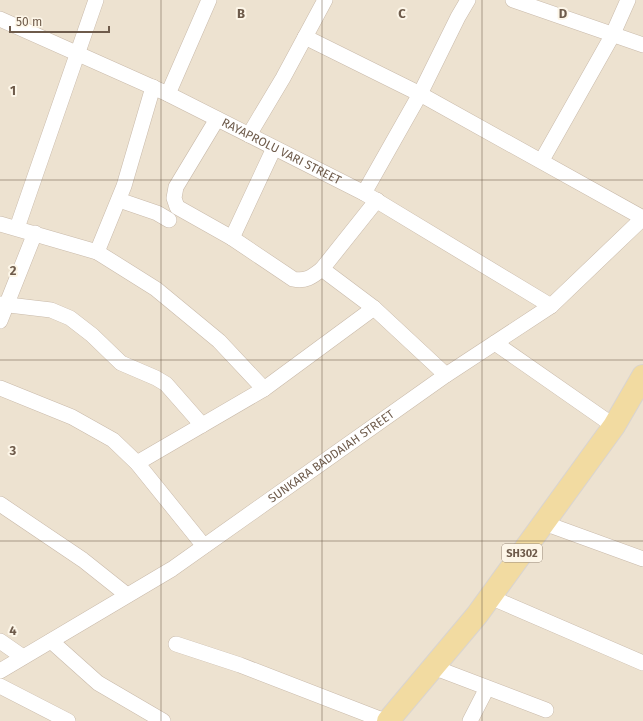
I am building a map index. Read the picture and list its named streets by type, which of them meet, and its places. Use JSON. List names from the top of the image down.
{
  "streets": {
    "main road": ["SH302"],
    "street": ["RAYAPROLU VARI STREET", "SUNKARA BADDAIAH STREET"]
  },
  "crossings": [
    ["RAYAPROLU VARI STREET", "SUNKARA BADDAIAH STREET"]
  ],
  "scale_bar": "50 m",
  "grid": {
    "columns": ["B", "C", "D"],
    "rows": [
      "1",
      "2",
      "3",
      "4"
    ]
  }
}
